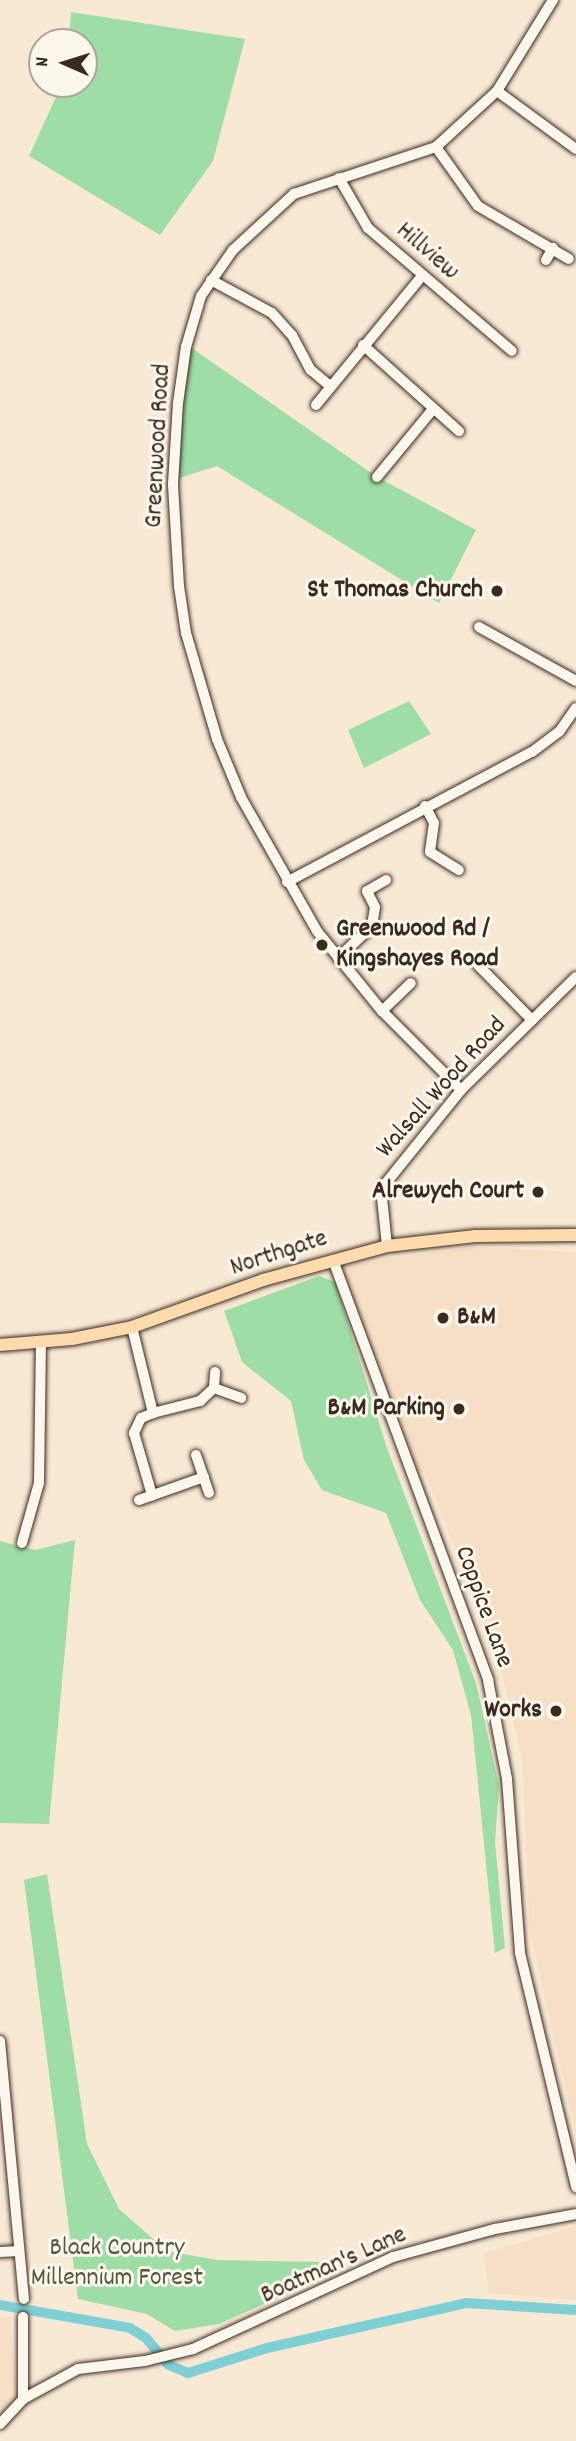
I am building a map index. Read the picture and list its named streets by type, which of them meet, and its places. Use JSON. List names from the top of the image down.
{
  "streets": {
    "main road": ["Northgate"],
    "street": [
      "Hillview",
      "Greenwood Road",
      "Walsall Wood Road",
      "Coppice Lane",
      "Boatman's Lane"
    ]
  },
  "crossings": [
    ["Hillview", "Greenwood Road"],
    ["Greenwood Road", "Walsall Wood Road"],
    ["Walsall Wood Road", "Northgate"],
    ["Northgate", "Coppice Lane"]
  ],
  "parks": ["Black Country Millennium Forest"],
  "places": [
    "St Thomas Church",
    "Greenwood Rd / Kingshayes Road",
    "Alrewych Court",
    "B&M",
    "B&M Parking",
    "Works"
  ],
  "north": "left"
}
